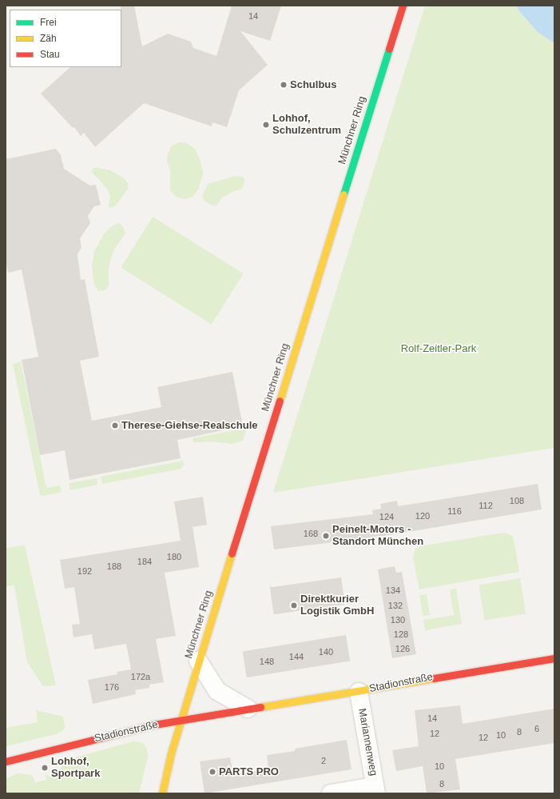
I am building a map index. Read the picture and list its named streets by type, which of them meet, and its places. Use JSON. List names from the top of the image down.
{
  "streets": {
    "main road": ["Münchner Ring", "Stadionstraße"],
    "street": ["Mariannenweg"]
  },
  "crossings": [
    ["Münchner Ring", "Stadionstraße"],
    ["Stadionstraße", "Mariannenweg"]
  ],
  "parks": ["Rolf-Zeitler-Park"],
  "places": [
    "Schulbus",
    "Lohhof, Schulzentrum",
    "Therese-Giehse-Realschule",
    "Peinelt-Motors - Standort München",
    "Direktkurier Logistik GmbH",
    "Lohhof, Sportpark",
    "PARTS PRO"
  ],
  "house_numbers": [
    "14",
    "108",
    "112",
    "116",
    "120",
    "124",
    "168",
    "180",
    "184",
    "188",
    "192",
    "134",
    "132",
    "130",
    "128",
    "126",
    "140",
    "144",
    "148",
    "172a",
    "176",
    "14",
    "6",
    "8",
    "12",
    "10",
    "12",
    "2",
    "10",
    "8"
  ],
  "legend": ["Frei", "Zäh", "Stau"]
}
